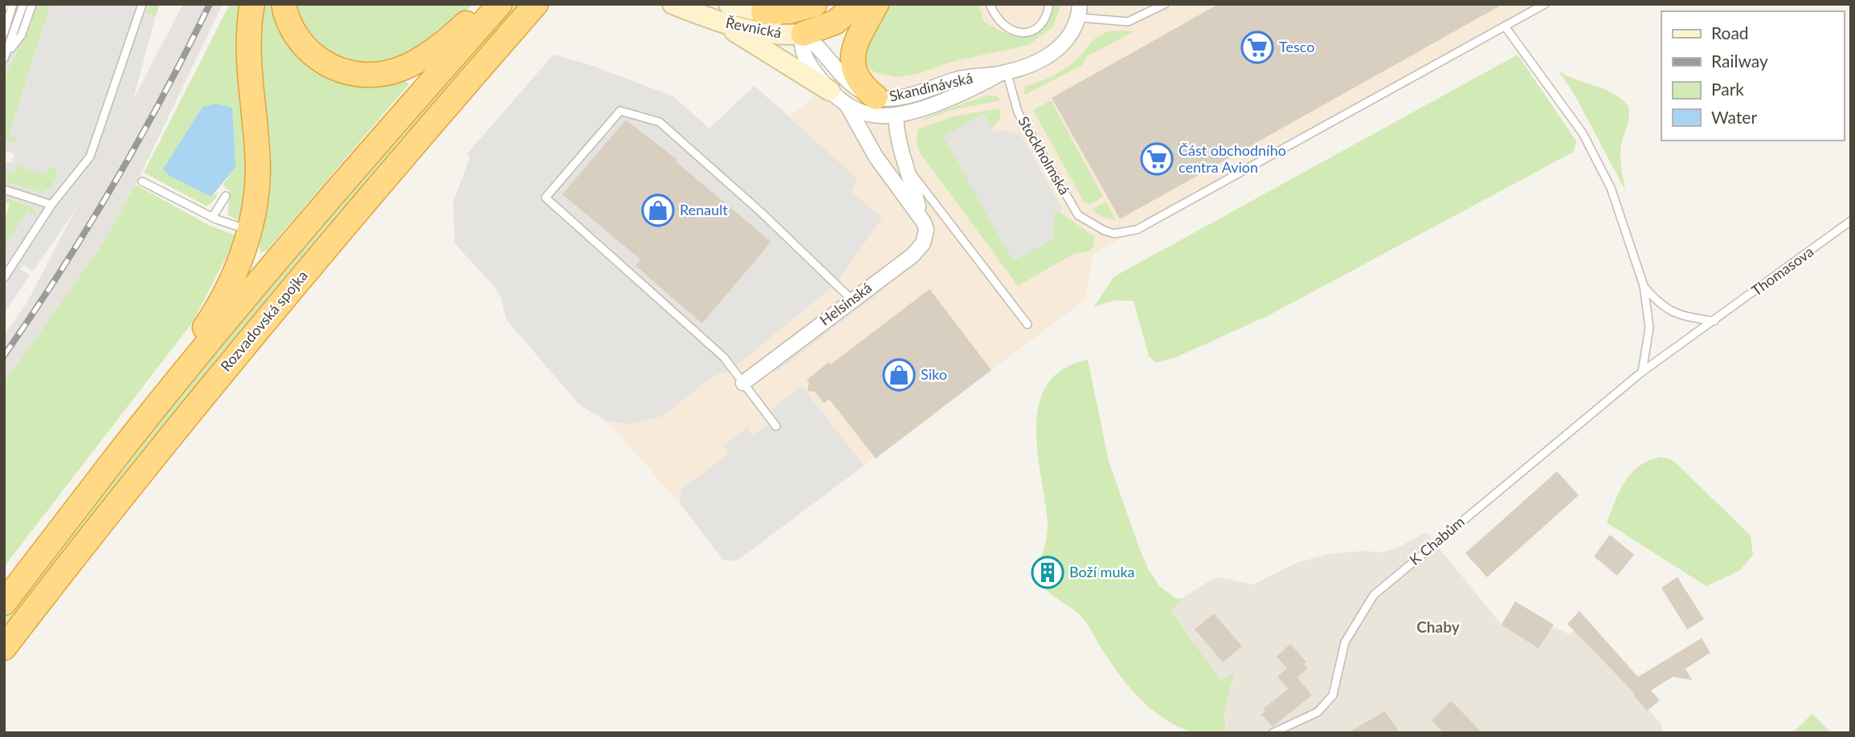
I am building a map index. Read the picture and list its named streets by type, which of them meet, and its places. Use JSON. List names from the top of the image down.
{
  "streets": {
    "highway": ["Rozvadovská spojka"],
    "main road": ["Řevnická"],
    "street": ["Skandinávská", "Helsinská"],
    "lane": ["Stockholmská", "Thomasova", "K Chabům"]
  },
  "crossings": [
    ["Řevnická", "Skandinávská"],
    ["Skandinávská", "Stockholmská"],
    ["Skandinávská", "Helsinská"],
    ["Thomasova", "K Chabům"]
  ],
  "districts": ["Chaby"],
  "places": {
    "supermarket": ["Tesco", "Část obchodního centra Avion"],
    "shop": ["Renault", "Siko"],
    "building": ["Boží muka"]
  },
  "legend": [
    "Road",
    "Railway",
    "Park",
    "Water"
  ]
}
